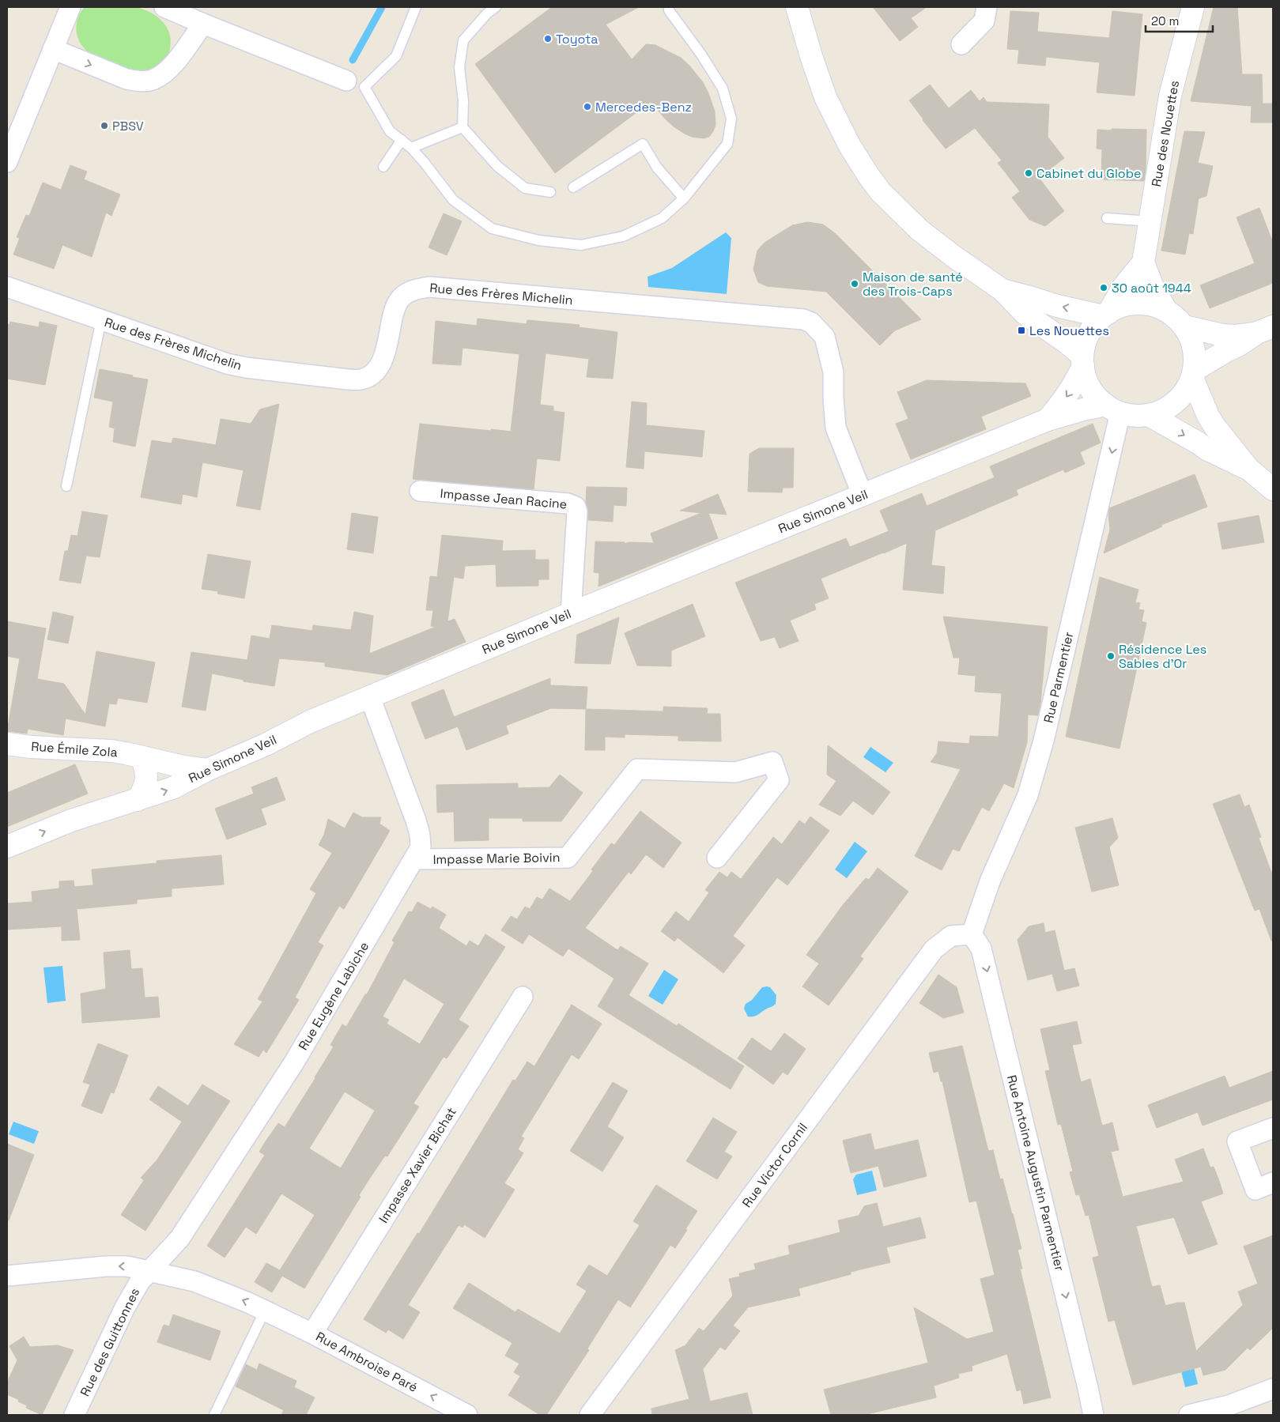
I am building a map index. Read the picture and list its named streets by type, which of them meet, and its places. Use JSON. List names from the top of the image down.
{
  "streets": {
    "main road": ["Rue des Nouettes", "Rue Simone Veil", "Rue Émile Zola"],
    "street": [
      "Rue des Frères Michelin",
      "Impasse Jean Racine",
      "Rue Parmentier",
      "Impasse Marie Boivin",
      "Rue Eugène Labiche",
      "Impasse Xavier Bichat",
      "Rue Victor Cornil",
      "Rue Antoine Augustin Parmentier",
      "Rue des Guittonnes",
      "Rue Ambroise Paré"
    ]
  },
  "crossings": [
    ["Rue des Nouettes", "Rue Simone Veil"],
    ["Rue des Nouettes", "Rue Parmentier"],
    ["Rue des Frères Michelin", "Rue Simone Veil"],
    ["Impasse Jean Racine", "Rue Simone Veil"],
    ["Rue Simone Veil", "Rue Parmentier"],
    ["Rue Simone Veil", "Rue Émile Zola"],
    ["Rue Simone Veil", "Rue Eugène Labiche"],
    ["Rue Parmentier", "Rue Victor Cornil"],
    ["Rue Parmentier", "Rue Antoine Augustin Parmentier"],
    ["Impasse Marie Boivin", "Rue Eugène Labiche"],
    ["Rue Eugène Labiche", "Rue des Guittonnes"],
    ["Rue Eugène Labiche", "Rue Ambroise Paré"],
    ["Impasse Xavier Bichat", "Rue Ambroise Paré"],
    ["Rue Victor Cornil", "Rue Antoine Augustin Parmentier"],
    ["Rue des Guittonnes", "Rue Ambroise Paré"]
  ],
  "one_way": ["Rue Parmentier", "Rue Antoine Augustin Parmentier", "Rue Ambroise Paré"],
  "places": {
    "other": [
      "Toyota",
      "Mercedes-Benz",
      "PBSV",
      "Cabinet du Globe",
      "Maison de santé des Trois-Caps",
      "30 août 1944",
      "Résidence Les Sables d'Or"
    ],
    "transit": ["Les Nouettes"]
  },
  "scale_bar": "20 m"
}
